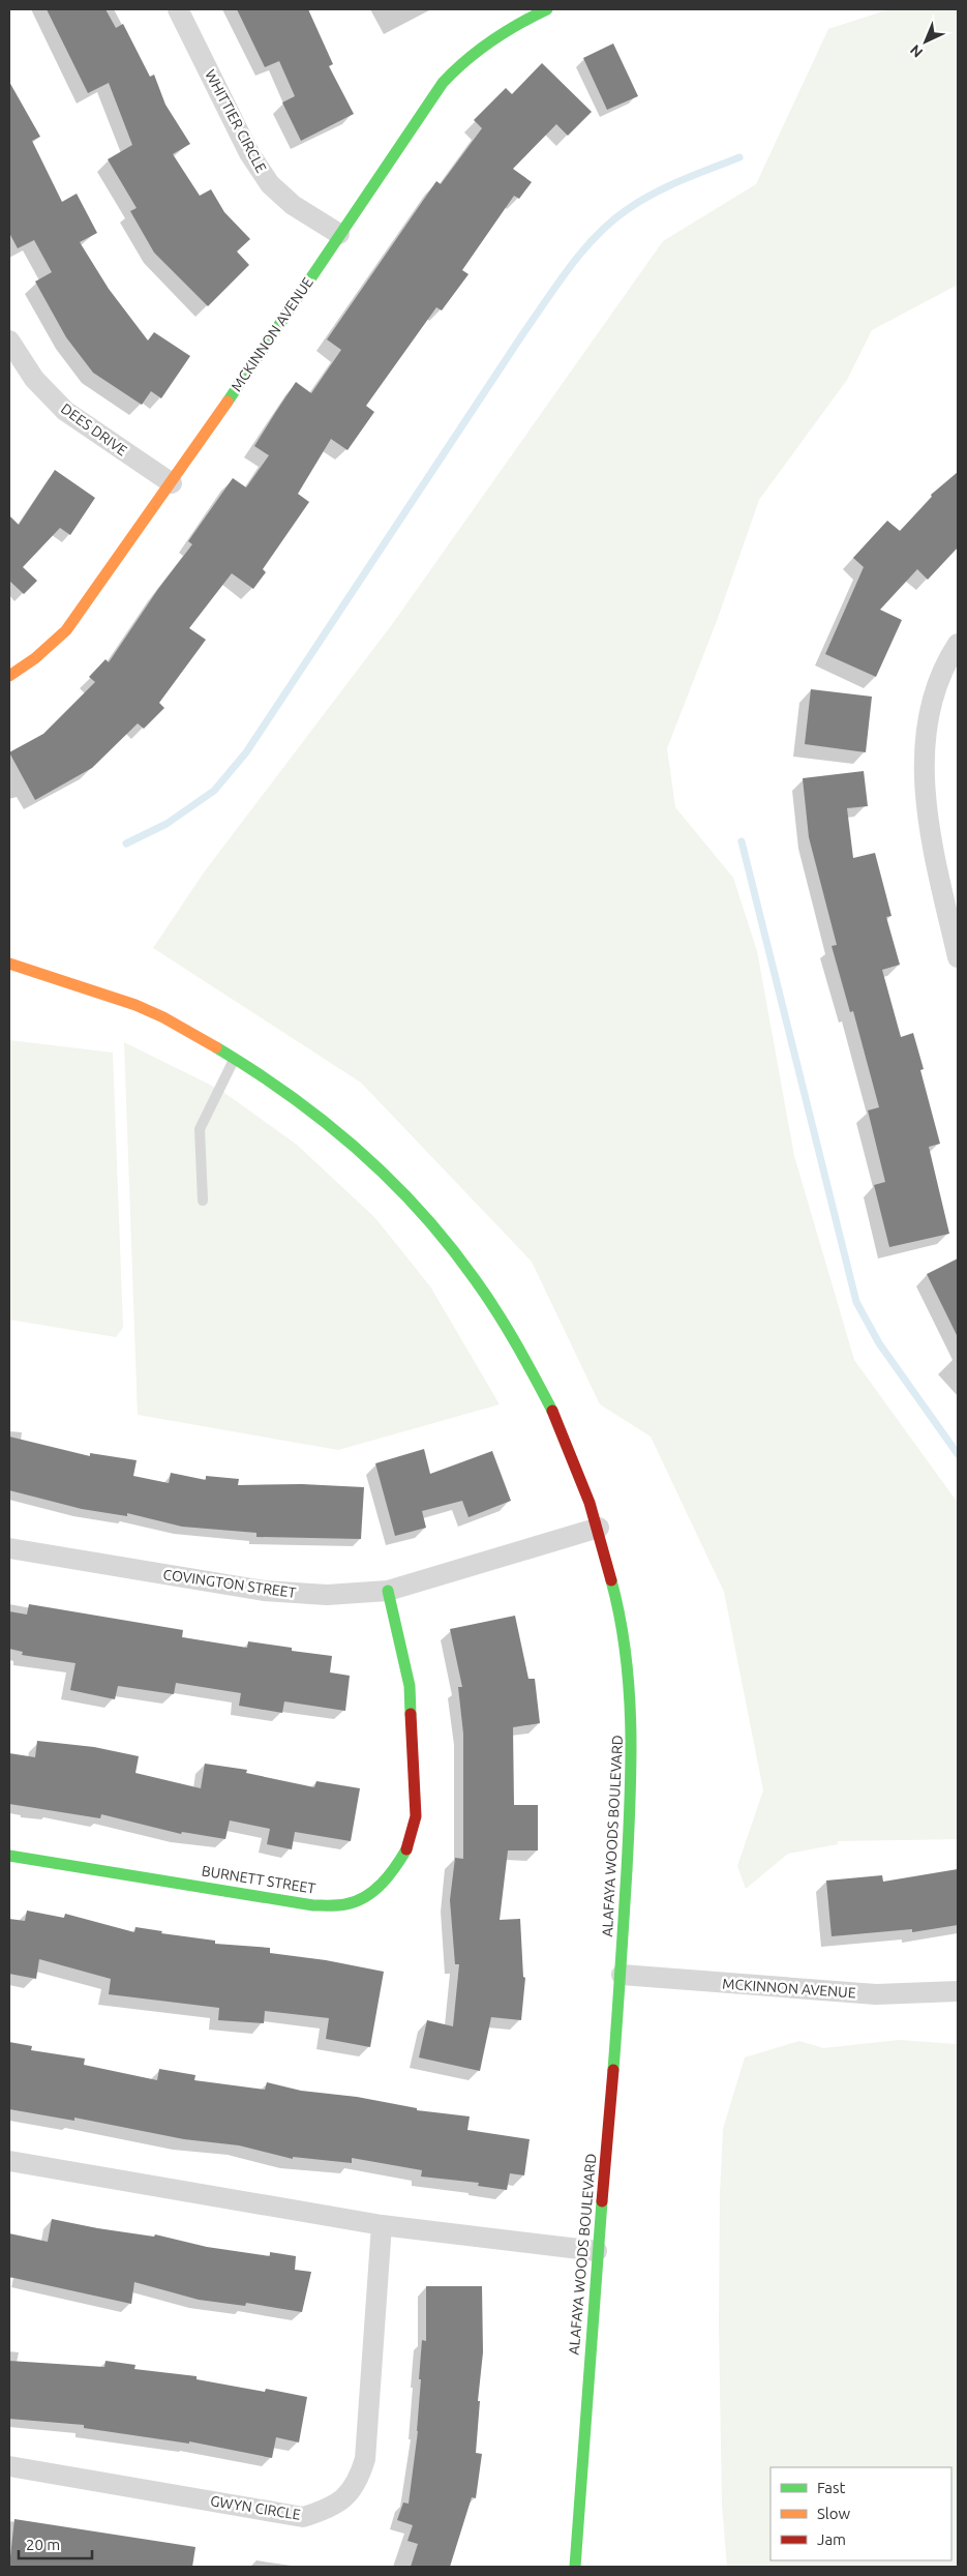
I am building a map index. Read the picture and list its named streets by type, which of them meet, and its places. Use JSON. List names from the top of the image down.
{
  "streets": {
    "street": [
      "WHITTIER CIRCLE",
      "MCKINNON AVENUE",
      "DEES DRIVE",
      "COVINGTON STREET",
      "ALAFAYA WOODS BOULEVARD",
      "BURNETT STREET",
      "GWYN CIRCLE"
    ]
  },
  "crossings": [
    ["WHITTIER CIRCLE", "MCKINNON AVENUE"],
    ["MCKINNON AVENUE", "DEES DRIVE"],
    ["MCKINNON AVENUE", "ALAFAYA WOODS BOULEVARD"],
    ["COVINGTON STREET", "ALAFAYA WOODS BOULEVARD"],
    ["COVINGTON STREET", "BURNETT STREET"]
  ],
  "legend": ["Fast", "Slow", "Jam"],
  "scale_bar": "20 m",
  "north": "bottom left"
}
